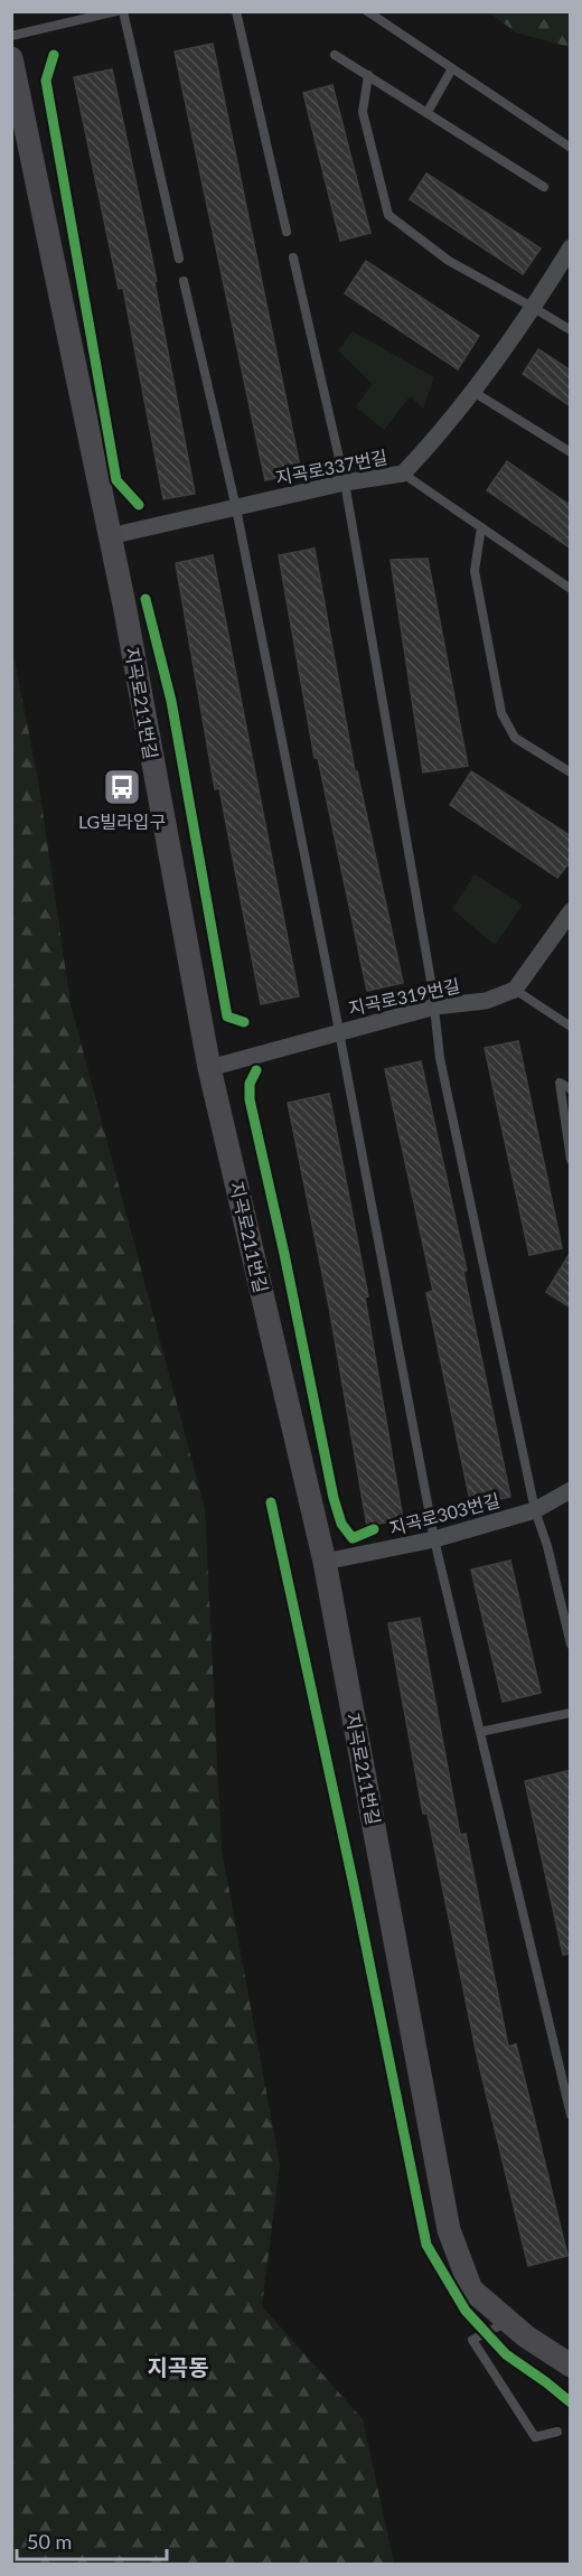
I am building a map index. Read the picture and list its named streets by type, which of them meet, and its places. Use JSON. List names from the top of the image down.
{
  "streets": {
    "main road": ["지곡로211번길"],
    "street": ["지곡로337번길", "지곡로319번길", "지곡로303번길"]
  },
  "crossings": [
    ["지곡로337번길", "지곡로211번길"],
    ["지곡로211번길", "지곡로319번길"],
    ["지곡로211번길", "지곡로303번길"]
  ],
  "districts": ["지곡동"],
  "places": {
    "bus stop": ["LG빌라입구"]
  },
  "scale_bar": "50 m"
}
